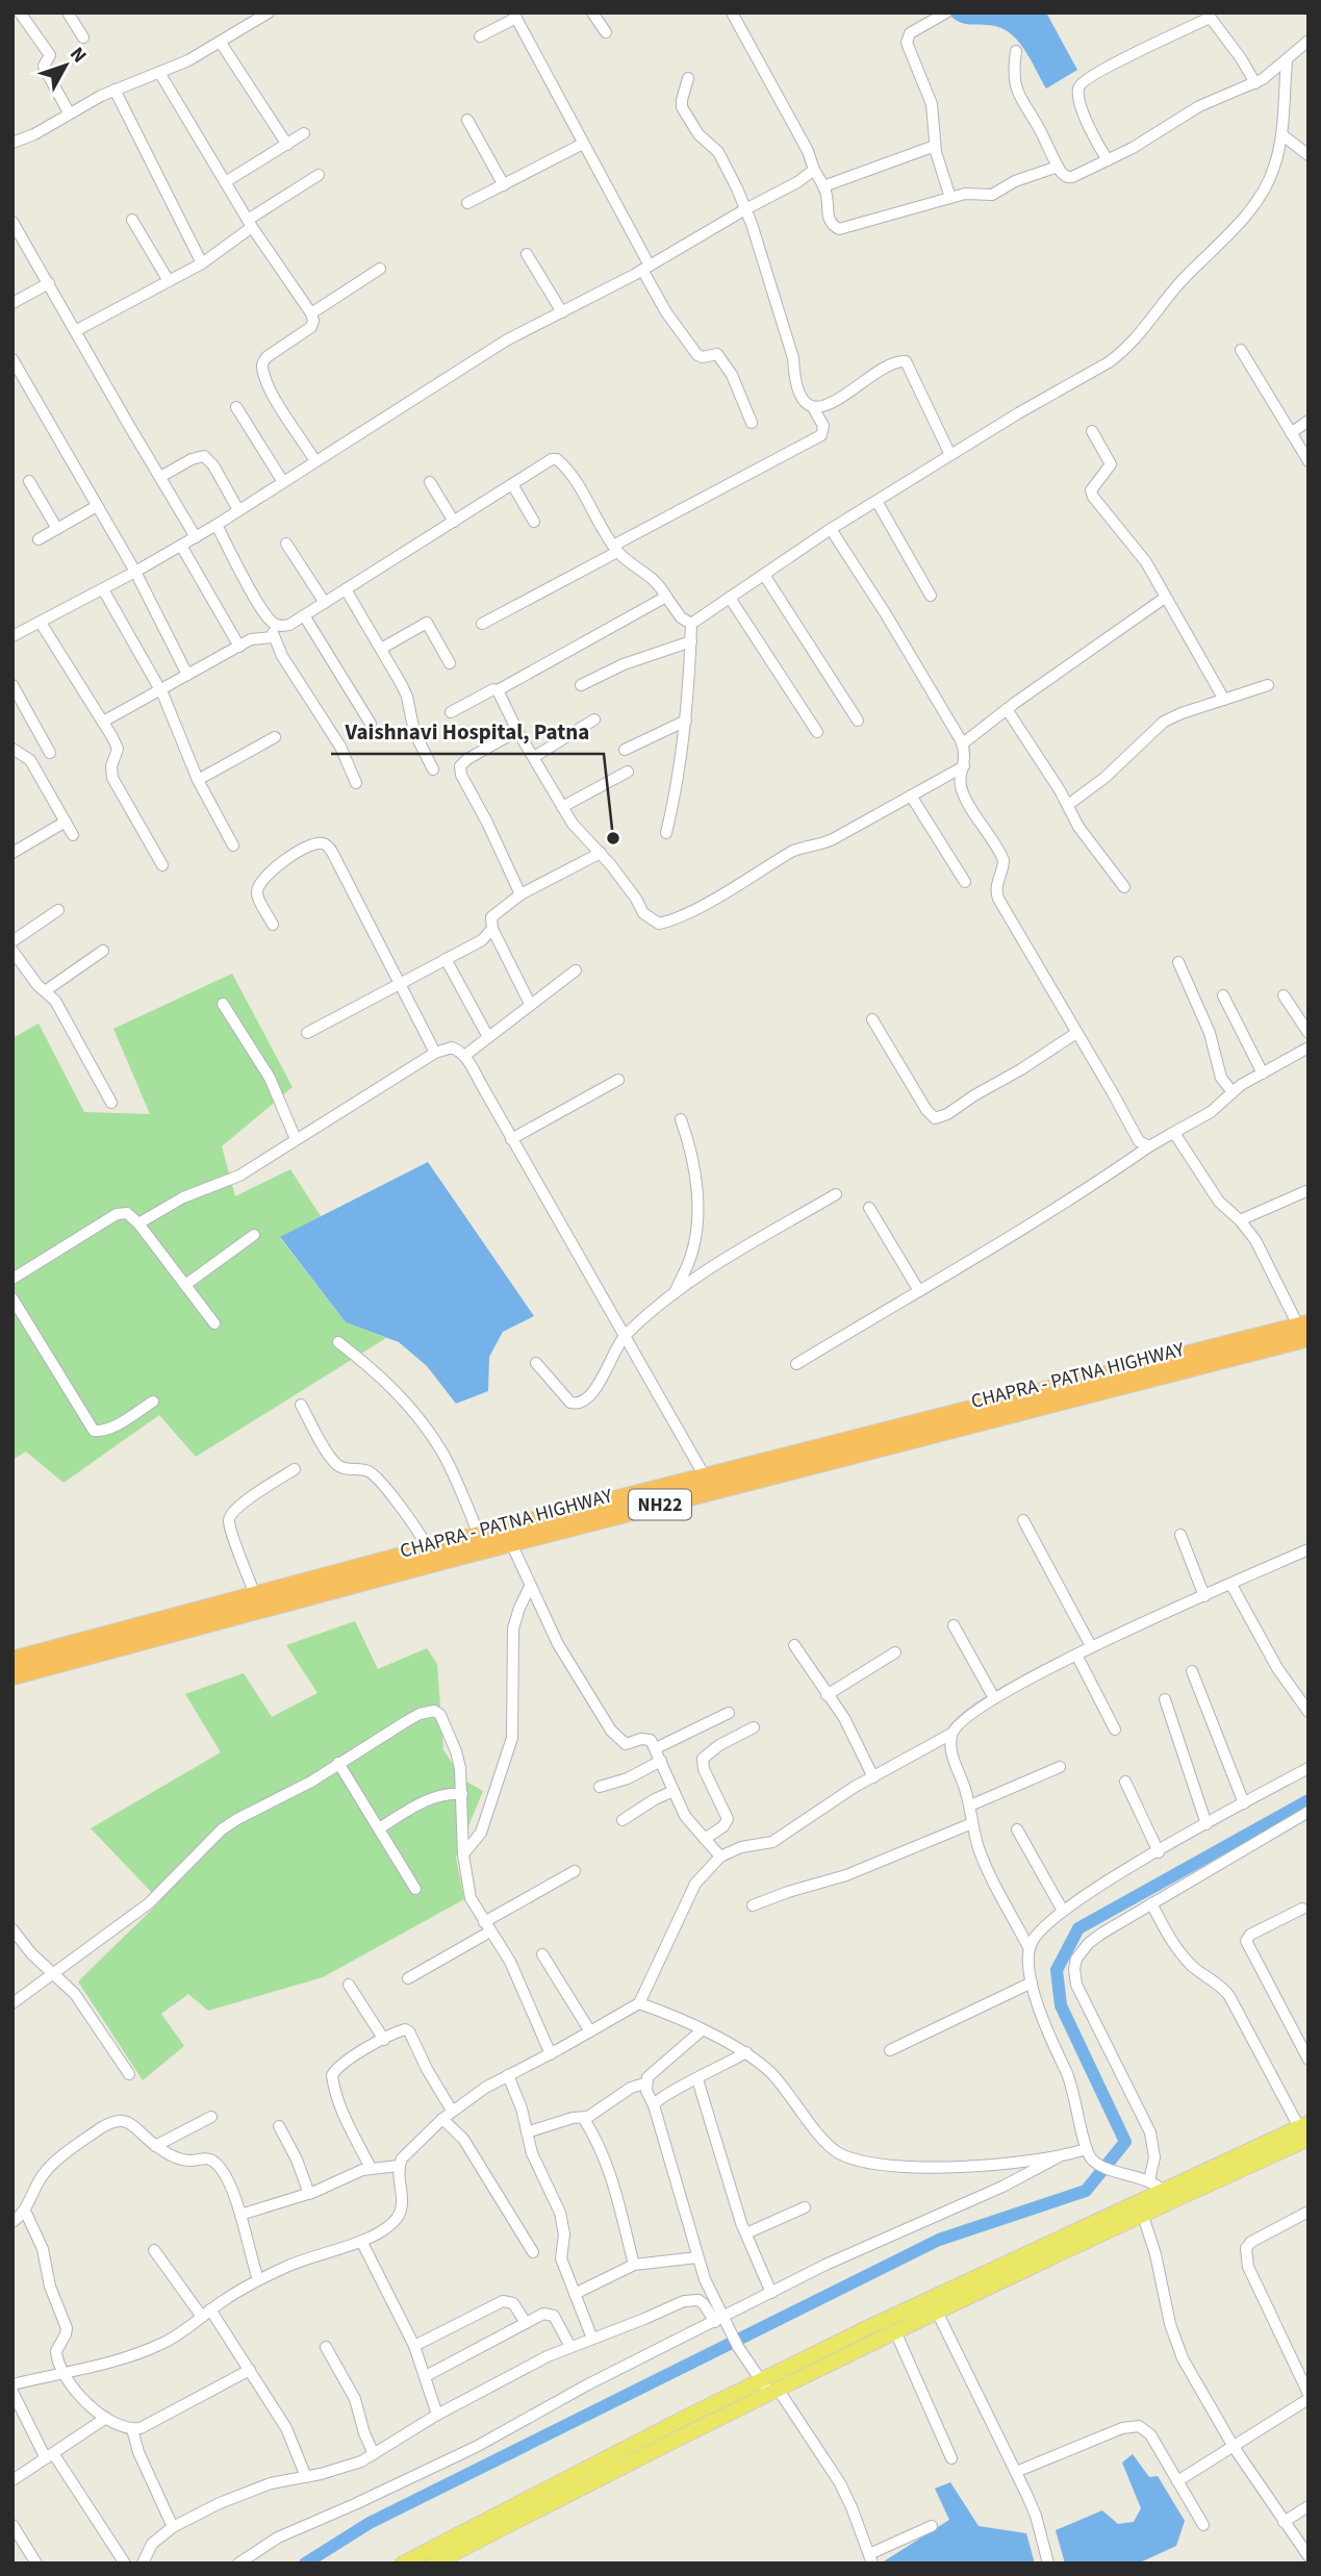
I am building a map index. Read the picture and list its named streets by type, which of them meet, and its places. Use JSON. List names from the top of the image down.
{
  "streets": {
    "highway": ["CHAPRA - PATNA HIGHWAY", "NH22"]
  },
  "places": ["Vaishnavi Hospital, Patna"],
  "north": "top right"
}
